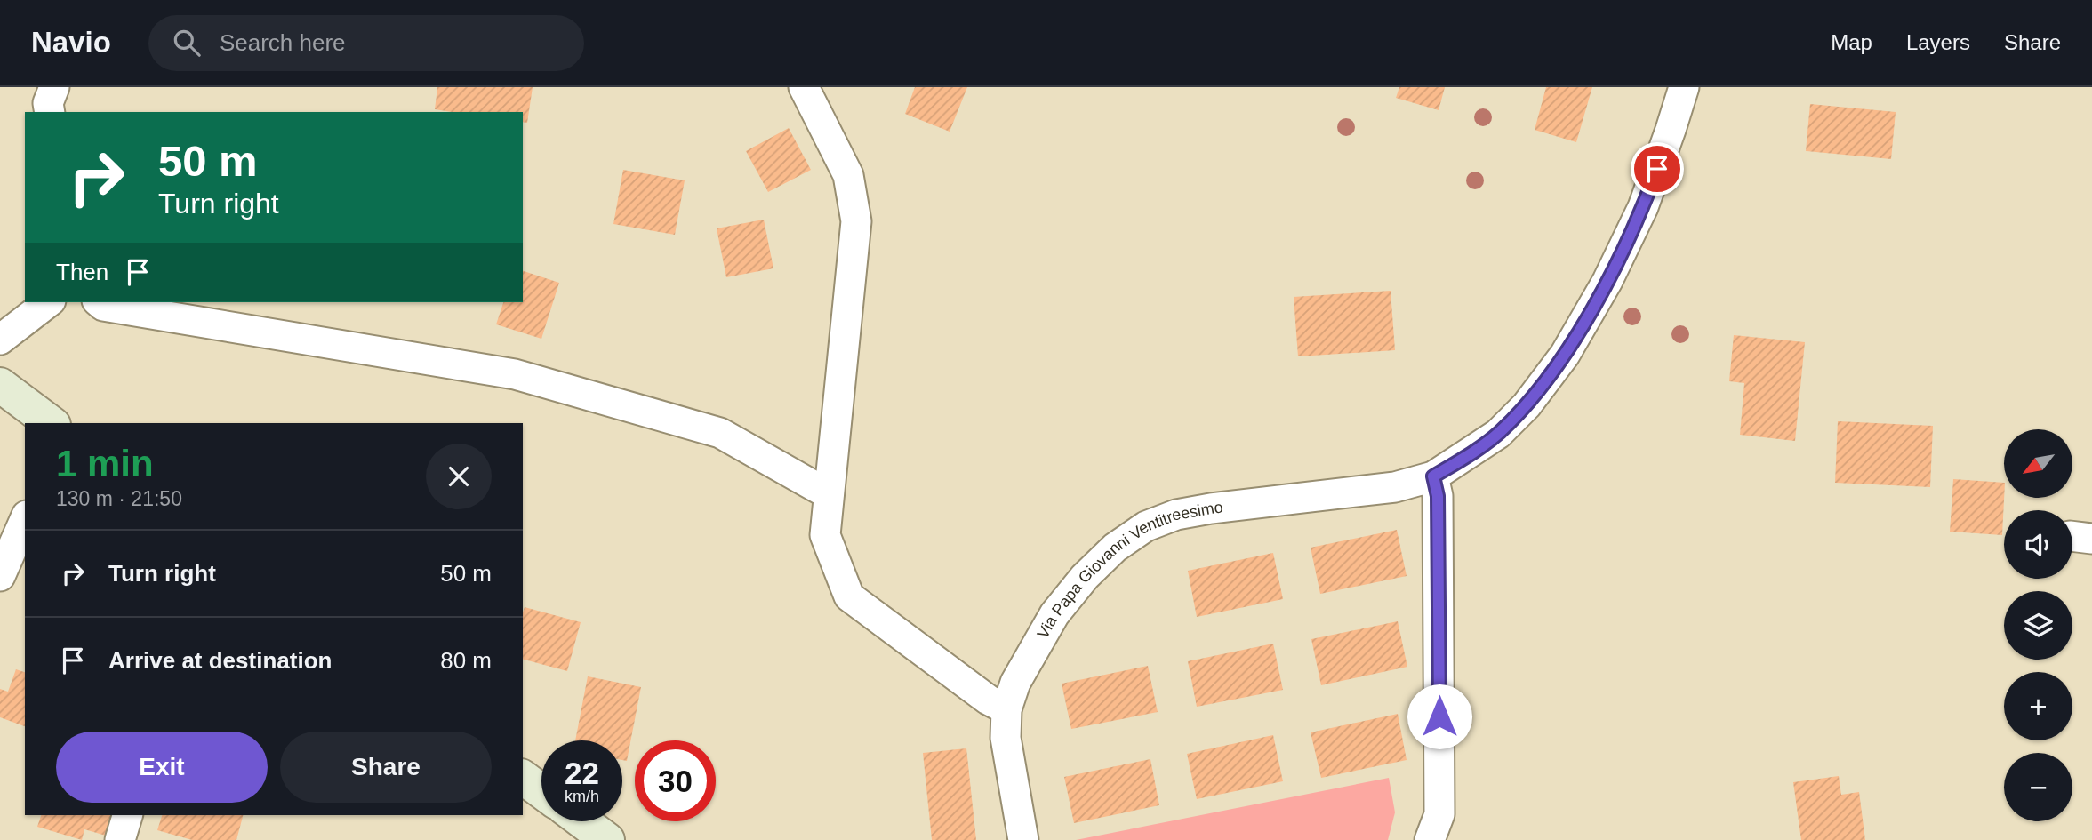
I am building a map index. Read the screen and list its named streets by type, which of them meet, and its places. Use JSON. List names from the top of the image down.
{
  "streets": {
    "street": ["Via Papa Giovanni Ventitreesimo"]
  },
  "north": "bottom left",
  "page": {
    "header": "Navio",
    "search": "Search here",
    "nav": ["Map", "Layers", "Share"],
    "turn": ["50 m", "Turn right"],
    "then": "Then",
    "heading": ["1 min", "130 m · 21:50"],
    "map_buttons": ["+", "−"],
    "list": [
      {
        "name": "Turn right",
        "value": "50 m"
      },
      {
        "name": "Arrive at destination",
        "value": "80 m"
      }
    ],
    "buttons": ["Exit", "Share"],
    "speed": "22 km/h",
    "limit": "30"
  }
}
